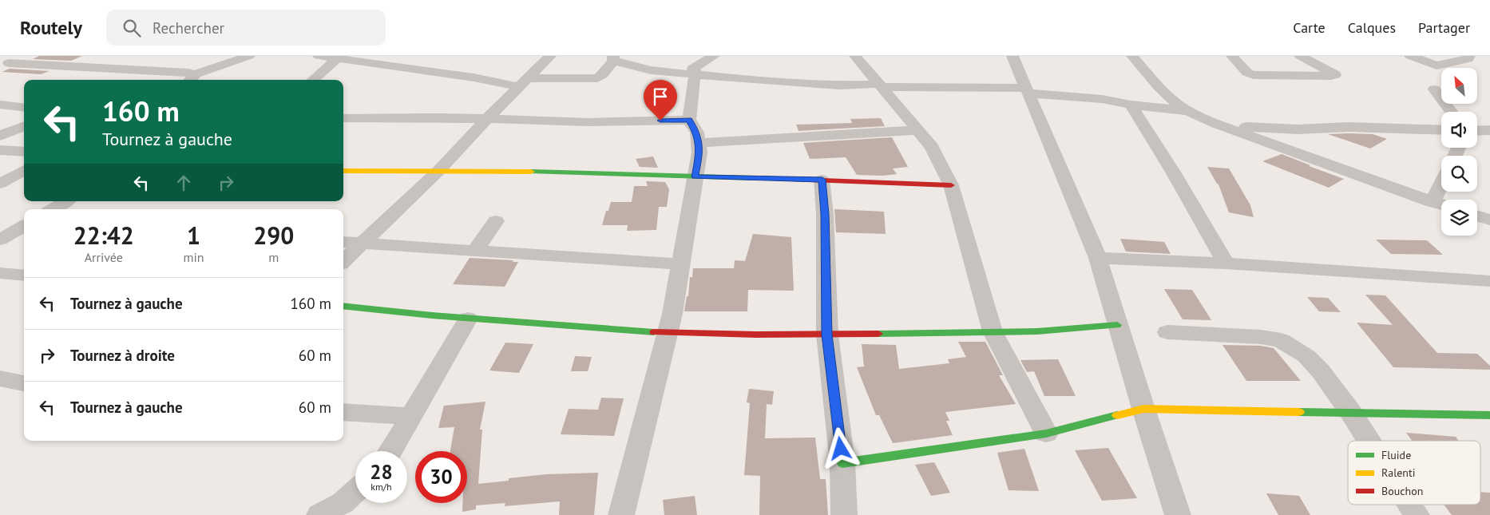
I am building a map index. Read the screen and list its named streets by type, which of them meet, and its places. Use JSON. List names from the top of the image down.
{
  "legend": ["Fluide", "Ralenti", "Bouchon"],
  "north": "top left",
  "page": {
    "header": "Routely",
    "search": "Rechercher",
    "nav": ["Carte", "Calques", "Partager"],
    "turn": ["160 m", "Tournez à gauche"],
    "eta": [
      "22:42",
      "Arrivée",
      "1",
      "min",
      "290",
      "m"
    ],
    "list": [
      {
        "name": "Tournez à gauche",
        "value": "160 m"
      },
      {
        "name": "Tournez à droite",
        "value": "60 m"
      },
      {
        "name": "Tournez à gauche",
        "value": "60 m"
      }
    ],
    "speed": "28 km/h",
    "limit": "30"
  }
}
